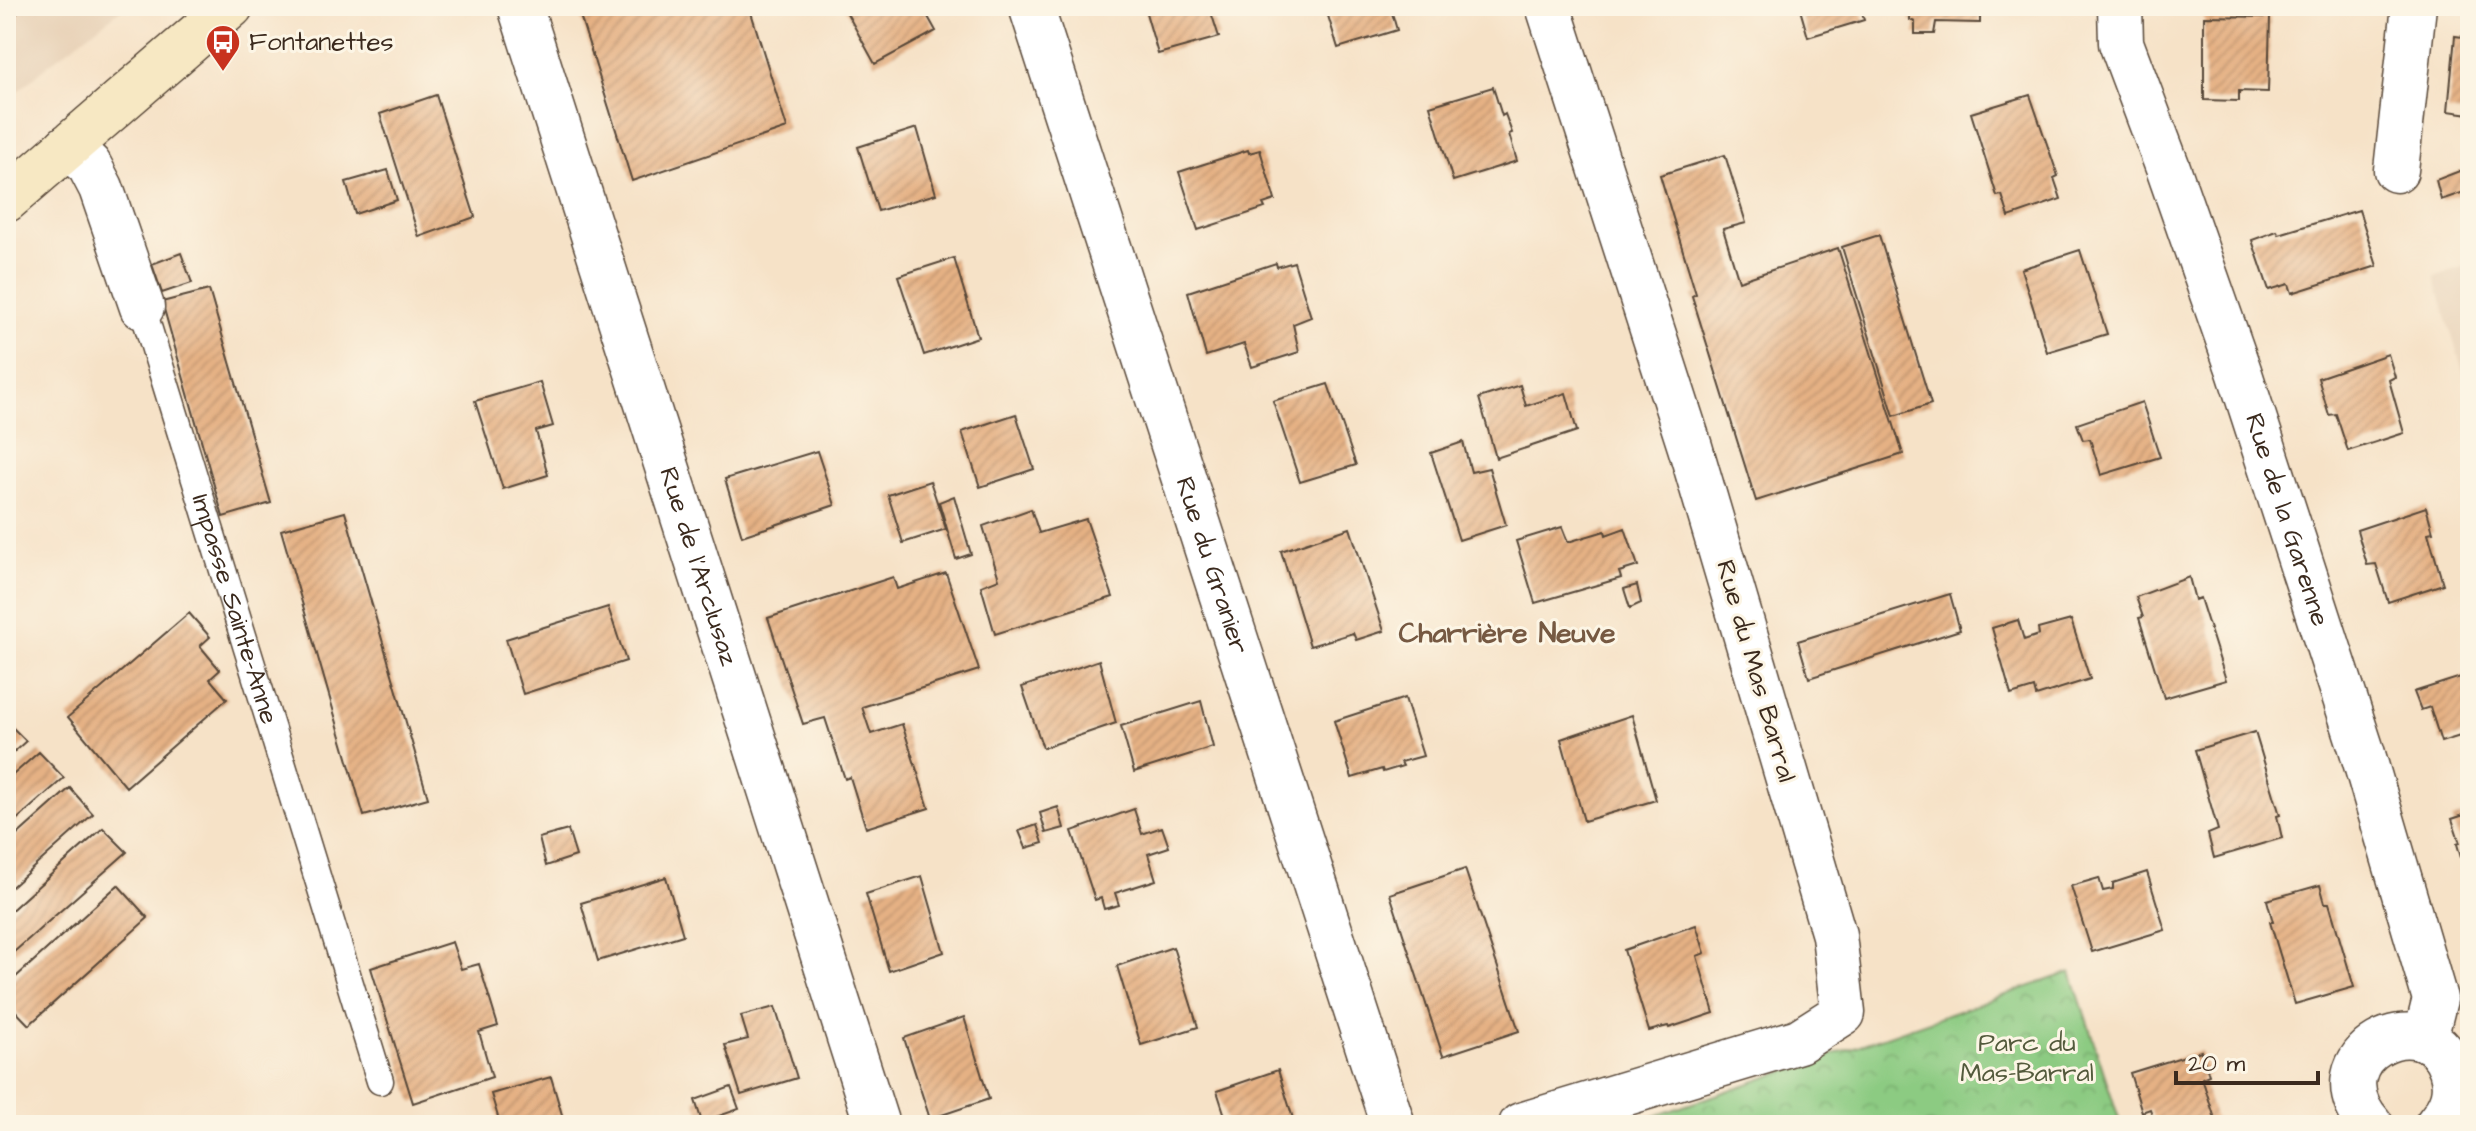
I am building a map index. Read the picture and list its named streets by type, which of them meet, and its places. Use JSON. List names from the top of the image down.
{
  "streets": {
    "street": [
      "Rue de la Garenne",
      "Rue de l'Arclusaz",
      "Rue du Granier",
      "Impasse Sainte-Anne",
      "Rue du Mas Barral"
    ]
  },
  "districts": ["Charrière Neuve"],
  "parks": ["Parc du Mas-Barral"],
  "places": {
    "bus stop": ["Fontanettes"]
  },
  "scale_bar": "20 m"
}
